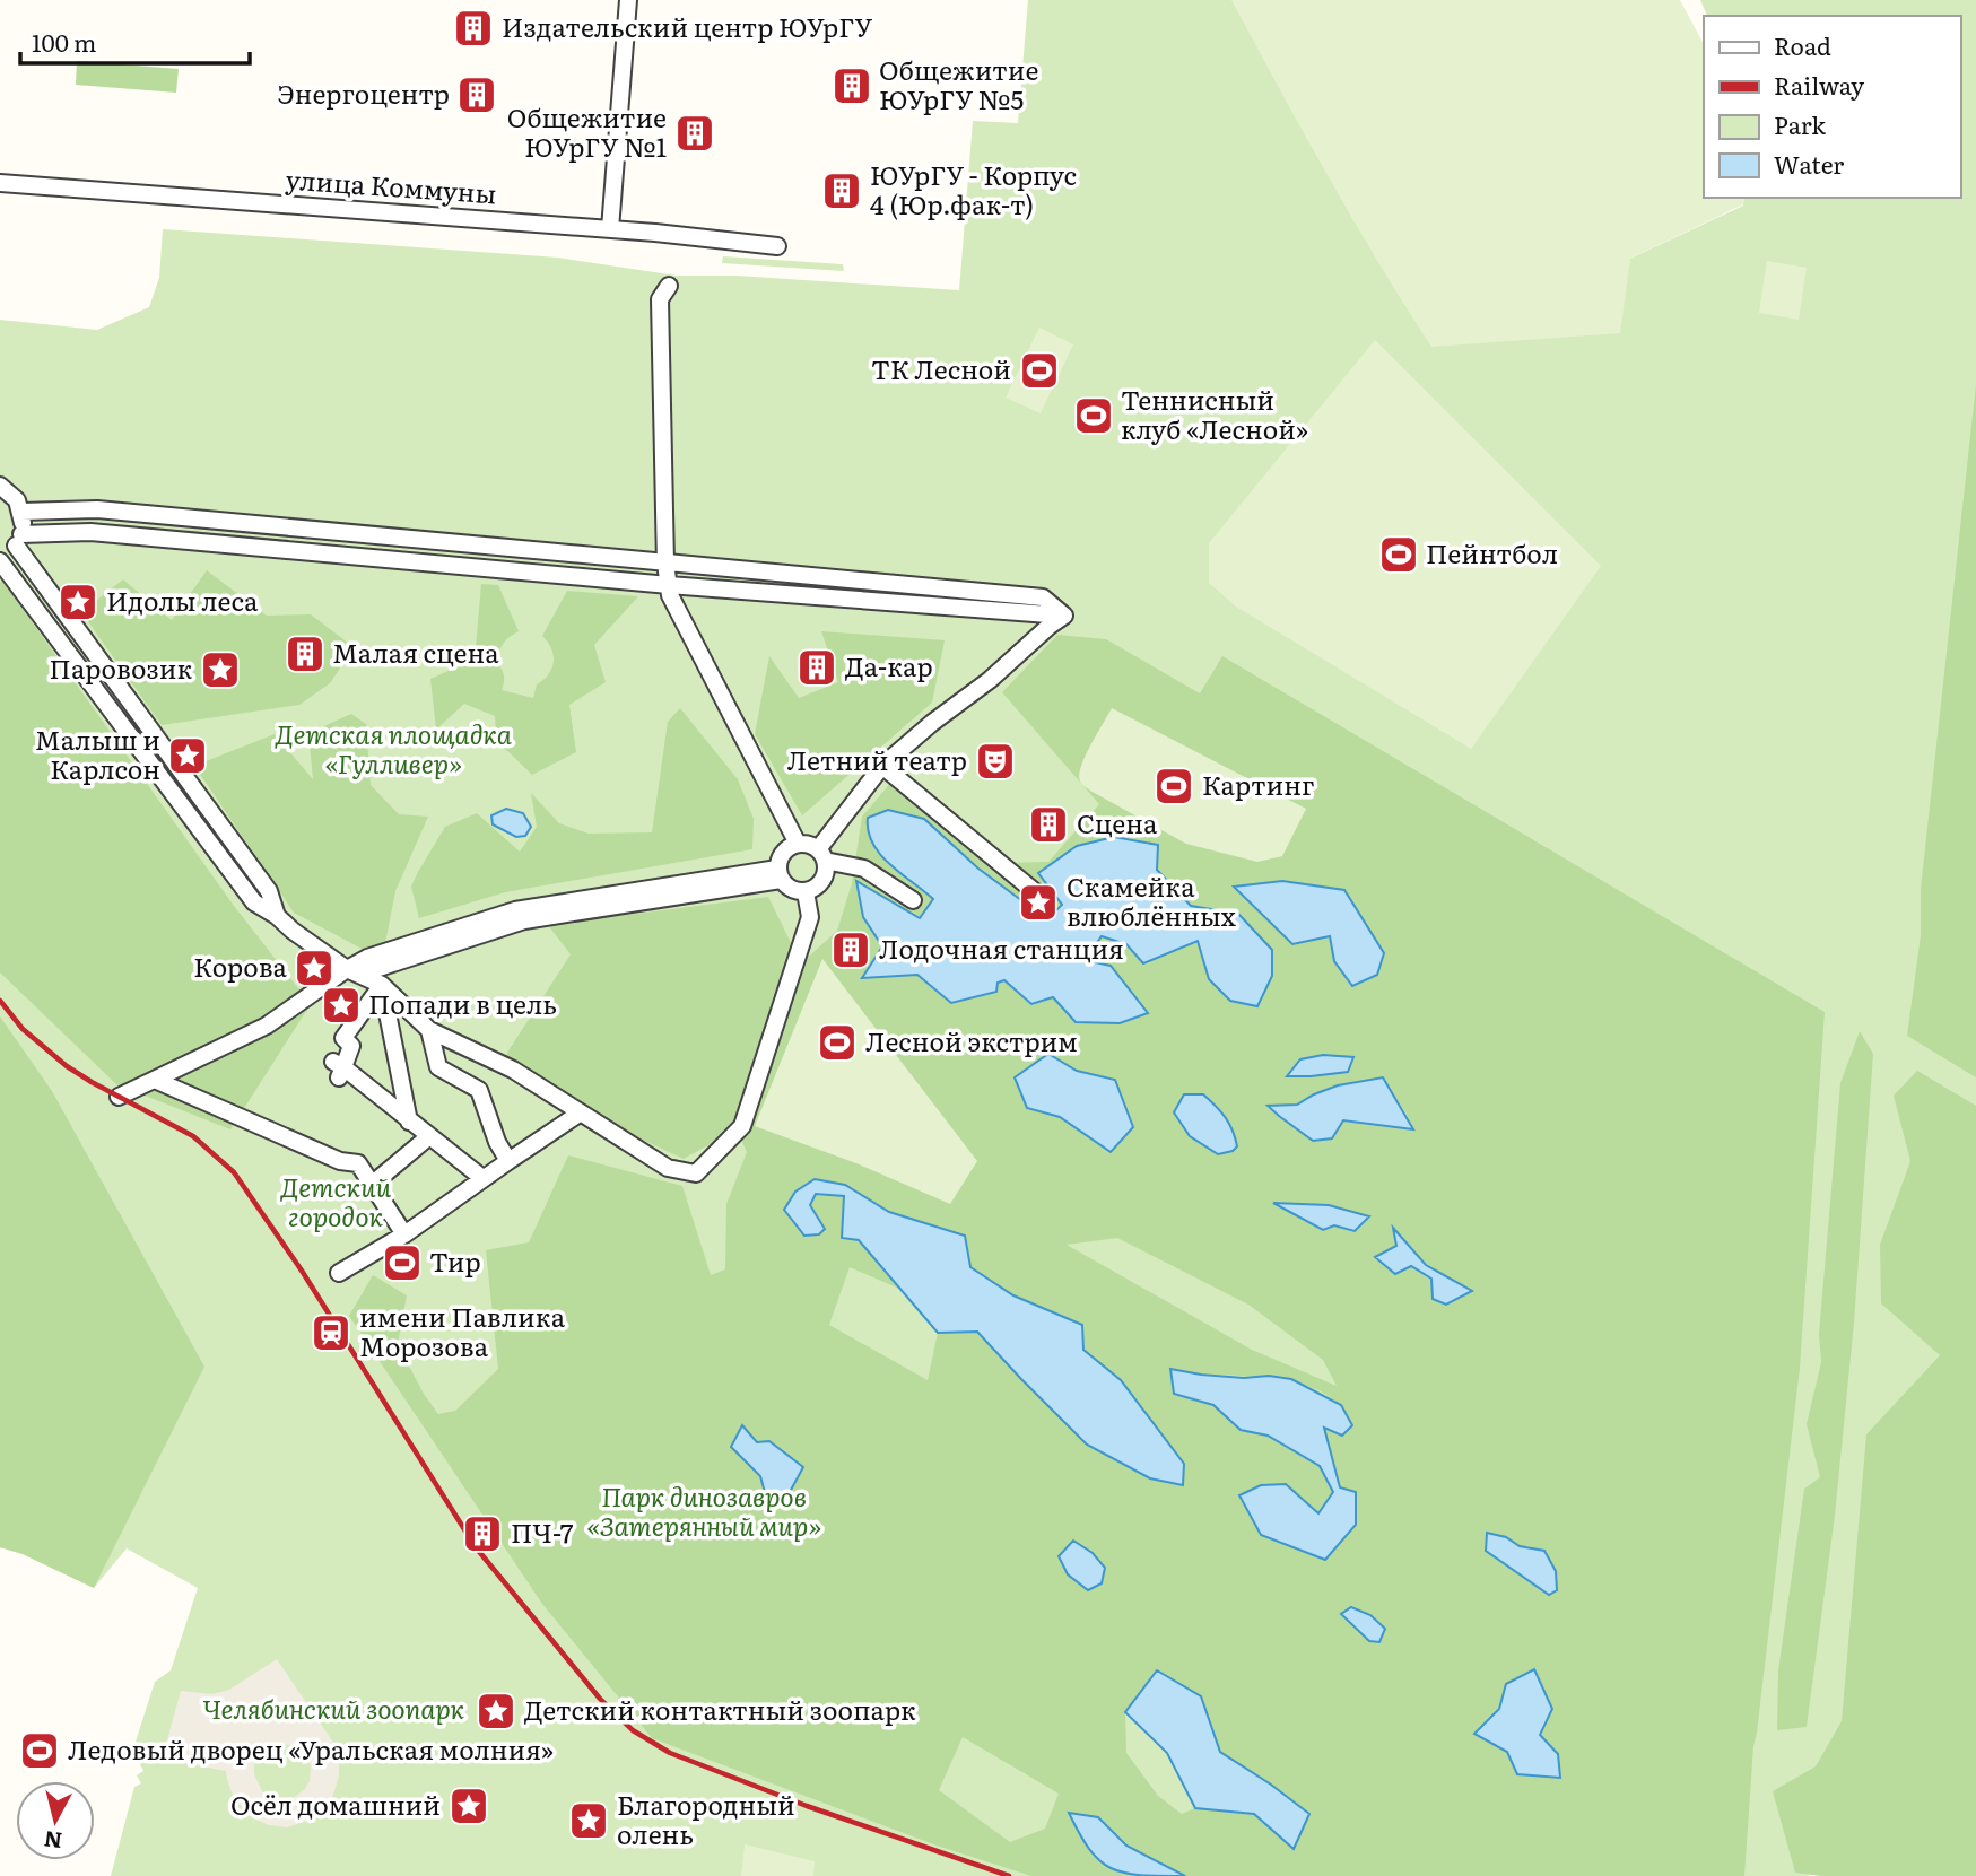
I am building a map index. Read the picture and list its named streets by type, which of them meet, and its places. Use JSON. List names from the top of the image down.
{
  "streets": {
    "street": ["улица Коммуны"]
  },
  "parks": [
    "Детская площадка «Гулливер»",
    "Детский городок",
    "Парк динозавров «Затерянный мир»",
    "Челябинский зоопарк"
  ],
  "places": {
    "building": [
      "Издательский центр ЮУрГУ",
      "Общежитие ЮУрГУ №5",
      "Энергоцентр",
      "Общежитие ЮУрГУ №1",
      "ЮУрГУ - Корпус 4 (Юр.фак-т)",
      "Малая сцена",
      "Да-кар",
      "Сцена",
      "Лодочная станция",
      "ПЧ-7"
    ],
    "sports": [
      "ТК Лесной",
      "Теннисный клуб «Лесной»",
      "Пейнтбол",
      "Картинг",
      "Лесной экстрим",
      "Тир",
      "Ледовый дворец «Уральская молния»"
    ],
    "place": [
      "Идолы леса",
      "Паровозик",
      "Малыш и Карлсон",
      "Скамейка влюблённых",
      "Корова",
      "Попади в цель",
      "Детский контактный зоопарк",
      "Осёл домашний",
      "Благородный олень"
    ],
    "theatre": ["Летний театр"],
    "station": ["имени Павлика Морозова"]
  },
  "legend": [
    "Road",
    "Railway",
    "Park",
    "Water"
  ],
  "scale_bar": "100 m",
  "north": "bottom"
}
